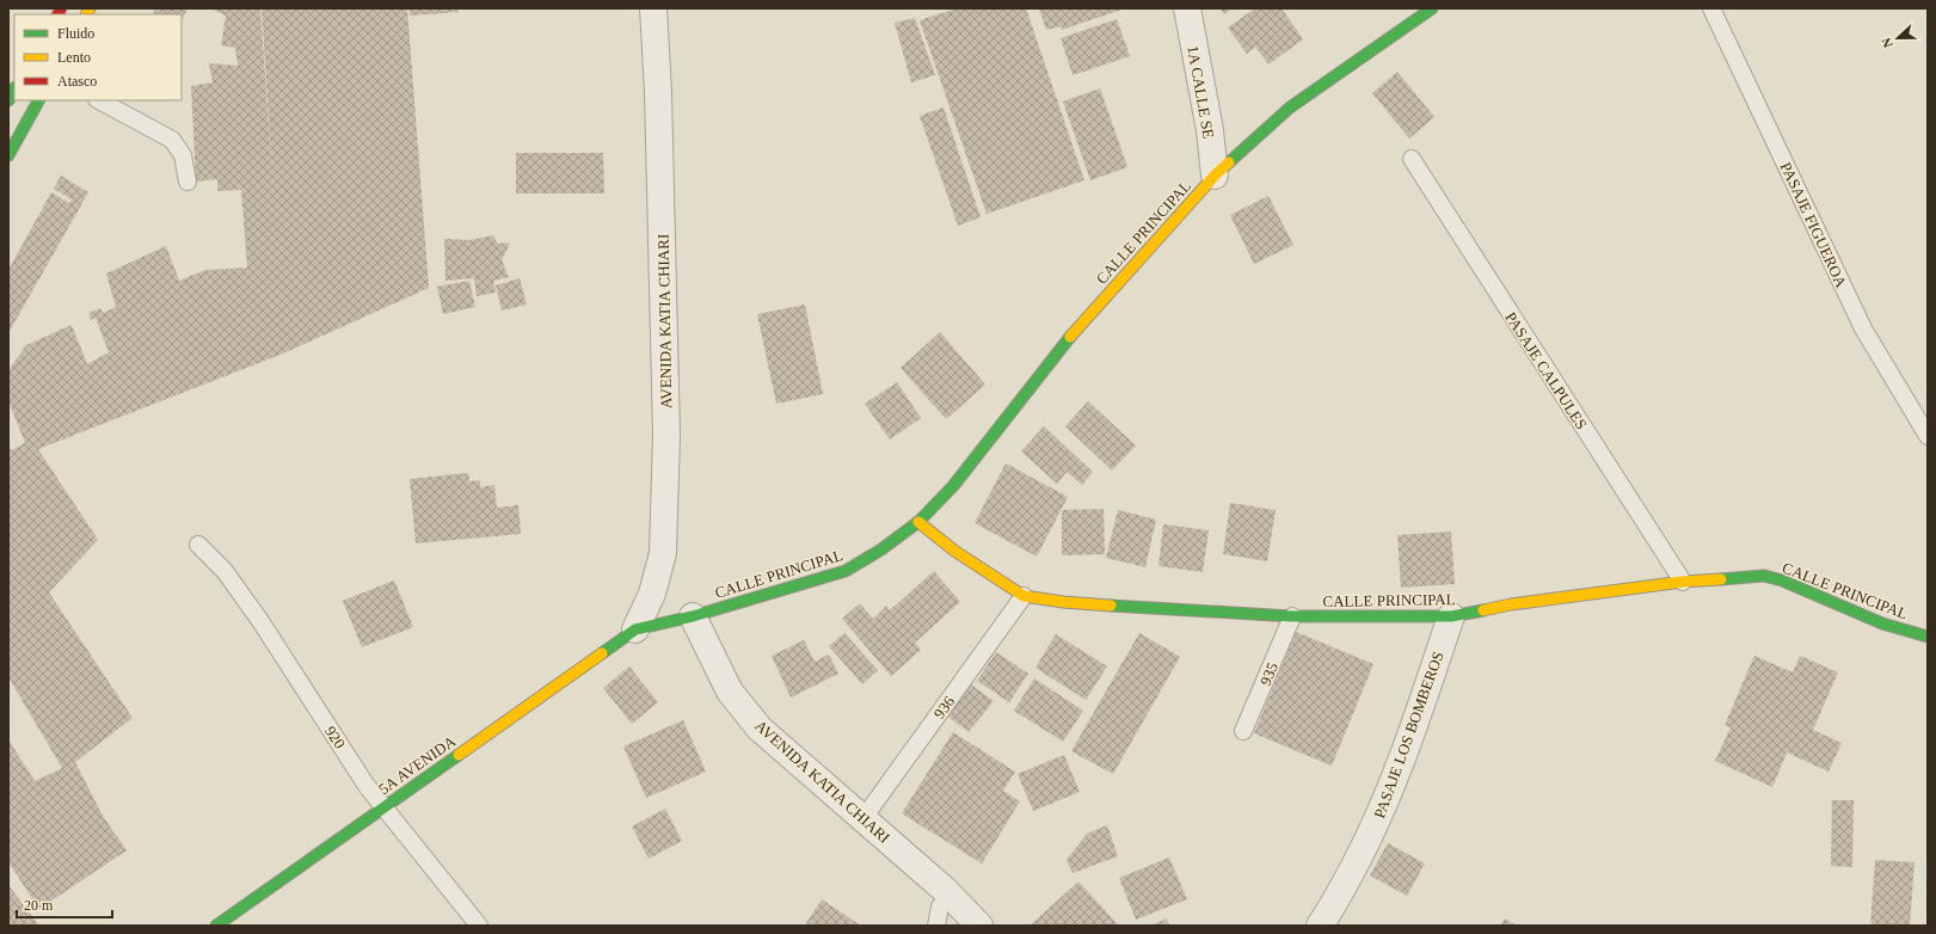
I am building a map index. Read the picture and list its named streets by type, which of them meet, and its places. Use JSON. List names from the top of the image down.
{
  "streets": {
    "main road": ["CALLE PRINCIPAL", "5A AVENIDA"],
    "street": ["1A CALLE SE", "AVENIDA KATIA CHIARI", "PASAJE LOS BOMBEROS"],
    "lane": [
      "PASAJE FIGUEROA",
      "PASAJE CALPULES",
      "935",
      "936",
      "920"
    ]
  },
  "crossings": [
    ["1A CALLE SE", "CALLE PRINCIPAL"],
    ["CALLE PRINCIPAL", "AVENIDA KATIA CHIARI"],
    ["CALLE PRINCIPAL", "PASAJE CALPULES"],
    ["CALLE PRINCIPAL", "935"],
    ["CALLE PRINCIPAL", "936"],
    ["CALLE PRINCIPAL", "PASAJE LOS BOMBEROS"],
    ["CALLE PRINCIPAL", "5A AVENIDA"],
    ["AVENIDA KATIA CHIARI", "936"],
    ["AVENIDA KATIA CHIARI", "5A AVENIDA"],
    ["920", "5A AVENIDA"]
  ],
  "legend": ["Fluido", "Lento", "Atasco"],
  "scale_bar": "20 m",
  "north": "left"
}
